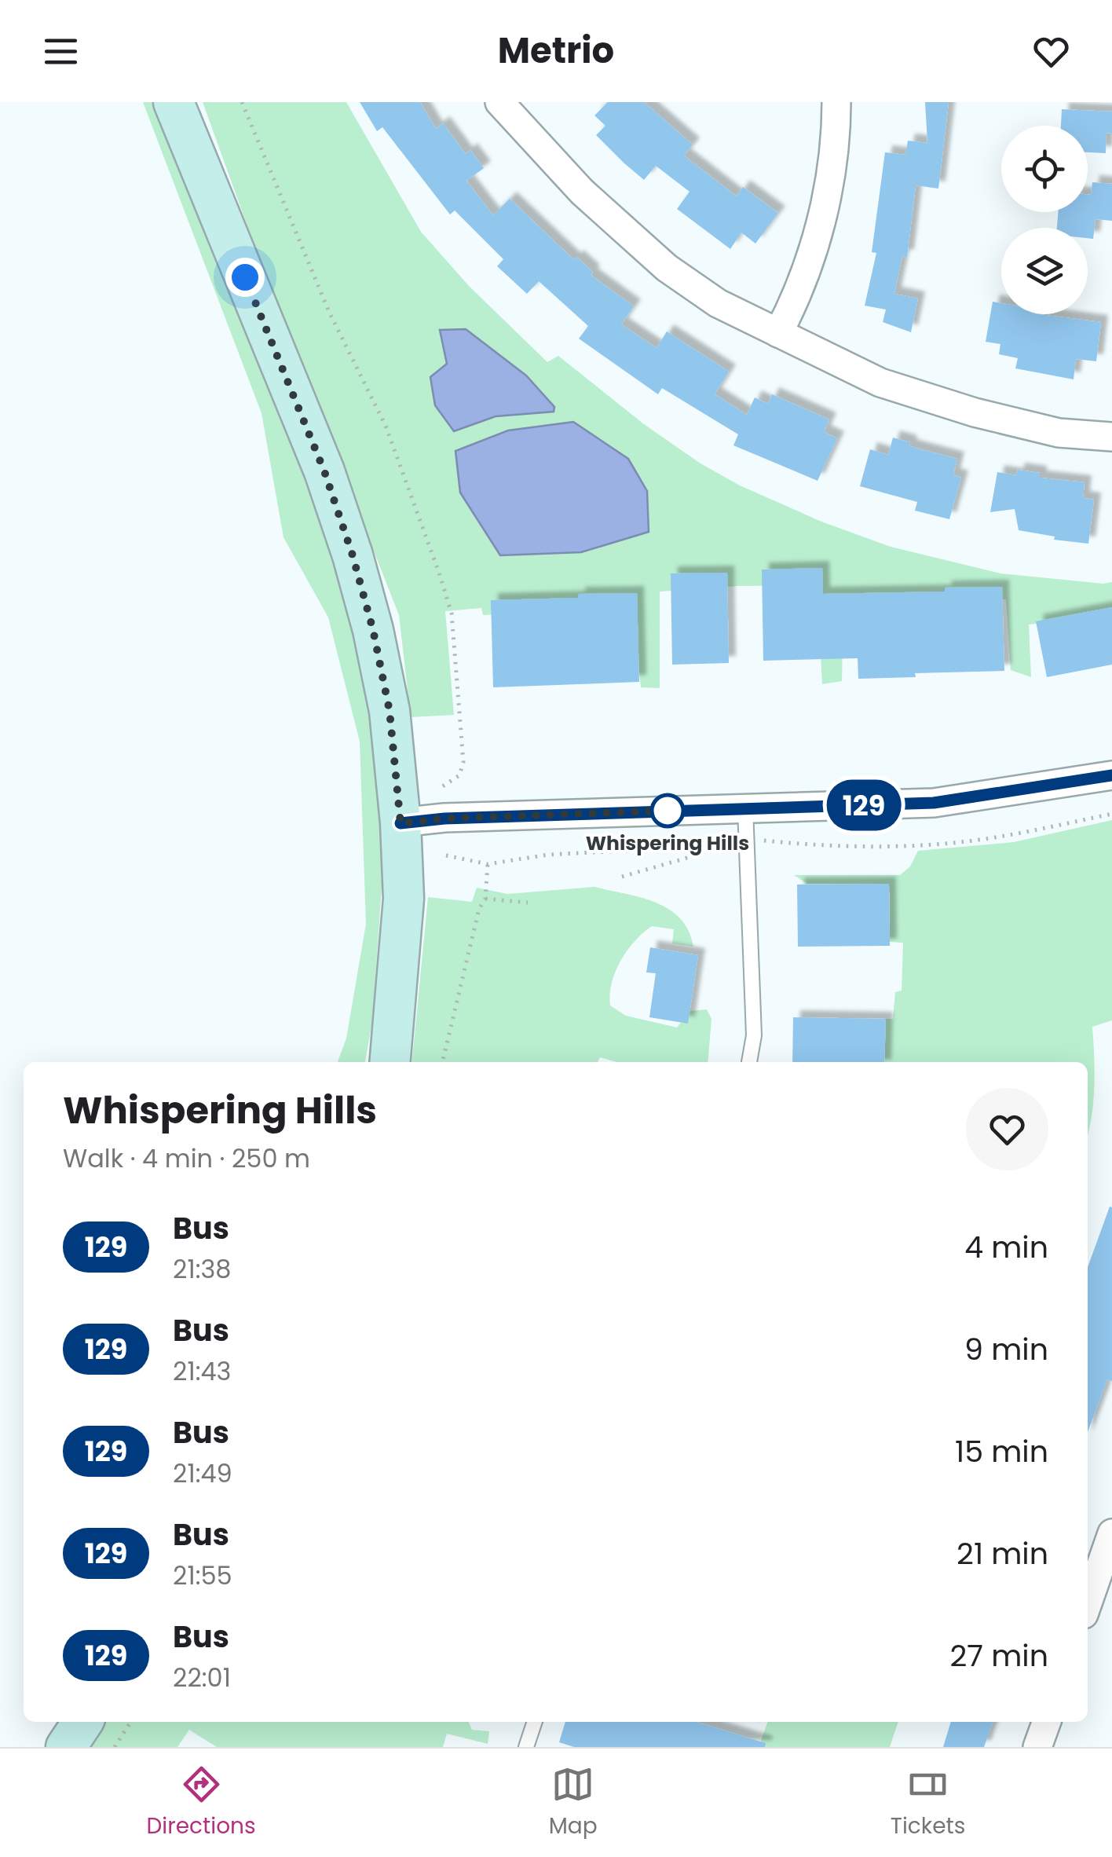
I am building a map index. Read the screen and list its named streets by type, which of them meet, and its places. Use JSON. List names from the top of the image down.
{
  "places": ["Whispering Hills"],
  "lines": ["bus line 129"],
  "page": {
    "header": "Metrio",
    "on_map": "129",
    "heading": ["Whispering Hills", "Walk · 4 min · 250 m"],
    "list": [
      {
        "mark": "129",
        "name": "Bus",
        "note": "21:38",
        "value": "4 min"
      },
      {
        "mark": "129",
        "name": "Bus",
        "note": "21:43",
        "value": "9 min"
      },
      {
        "mark": "129",
        "name": "Bus",
        "note": "21:49",
        "value": "15 min"
      },
      {
        "mark": "129",
        "name": "Bus",
        "note": "21:55",
        "value": "21 min"
      },
      {
        "mark": "129",
        "name": "Bus",
        "note": "22:01",
        "value": "27 min"
      }
    ],
    "tabs": ["Directions", "Map", "Tickets"]
  }
}
